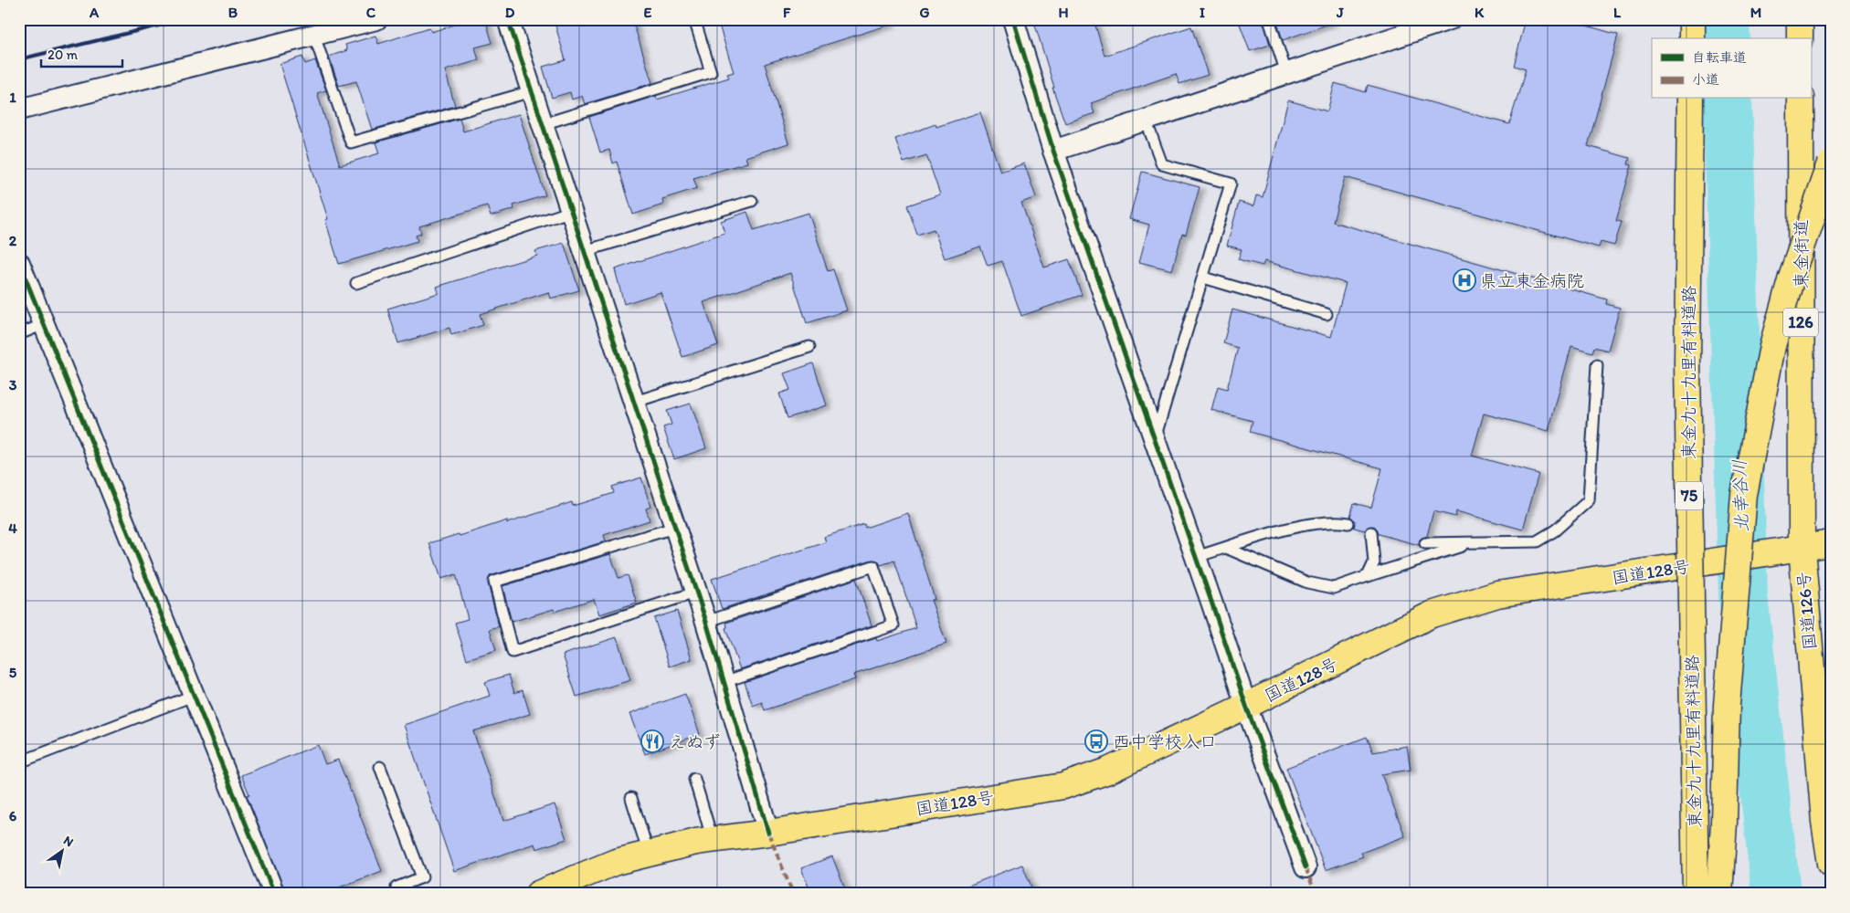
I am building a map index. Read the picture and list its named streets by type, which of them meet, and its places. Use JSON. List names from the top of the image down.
{
  "streets": {
    "main road": [
      "東金街道",
      "126",
      "東金九十九里有料道路",
      "75",
      "国道128号",
      "国道126号"
    ]
  },
  "crossings": [
    ["東金街道", "国道128号"],
    ["東金街道", "国道126号"],
    ["国道128号", "国道126号"]
  ],
  "water": ["北幸谷川"],
  "places": {
    "hospital": ["県立東金病院"],
    "restaurant": ["えぬず"],
    "bus stop": ["西中学校入口"]
  },
  "legend": ["自転車道", "小道"],
  "scale_bar": "20 m",
  "north": "top right",
  "grid": {
    "columns": [
      "A",
      "B",
      "C",
      "D",
      "E",
      "F",
      "G",
      "H",
      "I",
      "J",
      "K",
      "L",
      "M"
    ],
    "rows": [
      "1",
      "2",
      "3",
      "4",
      "5",
      "6"
    ]
  }
}
